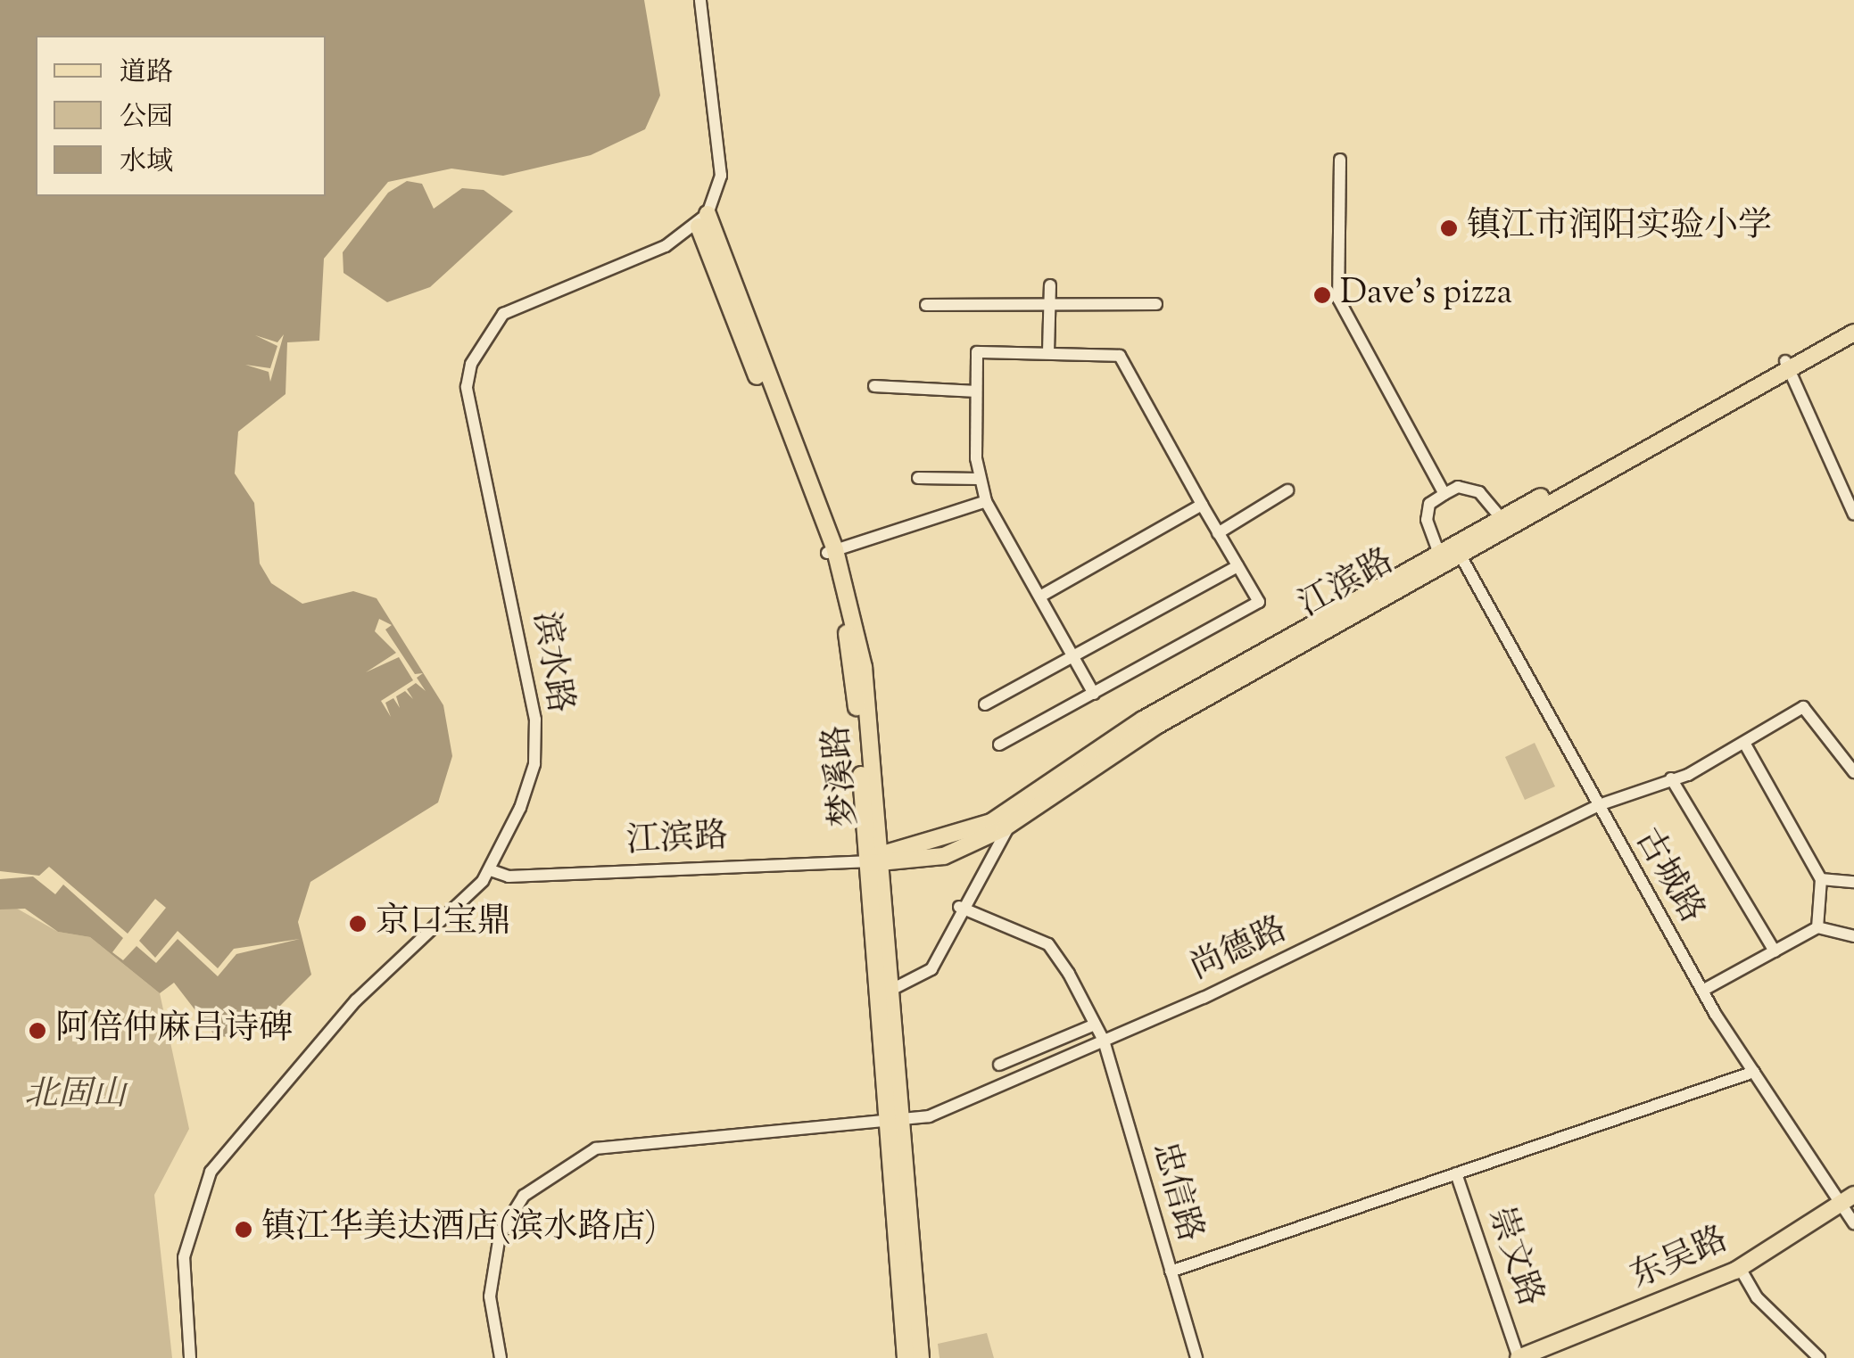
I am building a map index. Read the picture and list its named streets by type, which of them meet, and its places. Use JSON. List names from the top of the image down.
{
  "streets": {
    "main road": ["江滨路", "梦溪路", "东吴路"],
    "street": [
      "滨水路",
      "古城路",
      "尚德路",
      "忠信路",
      "崇文路"
    ]
  },
  "crossings": [
    ["江滨路", "滨水路"],
    ["江滨路", "梦溪路"],
    ["江滨路", "古城路"],
    ["滨水路", "梦溪路"],
    ["梦溪路", "尚德路"],
    ["古城路", "尚德路"],
    ["古城路", "东吴路"],
    ["尚德路", "忠信路"],
    ["崇文路", "东吴路"]
  ],
  "parks": ["北固山"],
  "places": [
    "镇江市润阳实验小学",
    "Dave's pizza",
    "京口宝鼎",
    "阿倍仲麻吕诗碑",
    "镇江华美达酒店(滨水路店)"
  ],
  "legend": ["道路", "公园", "水域"]
}
